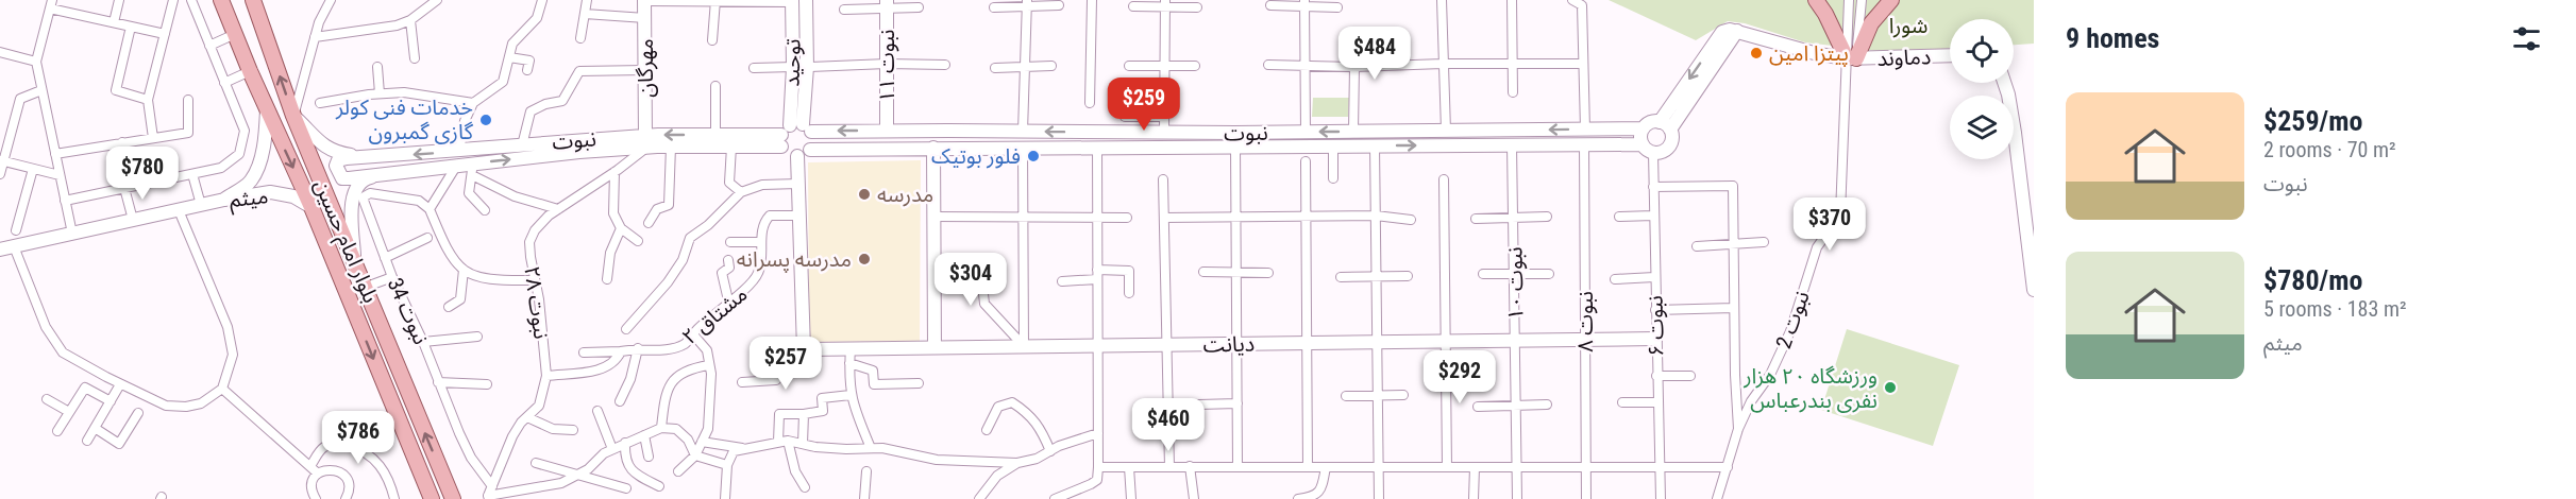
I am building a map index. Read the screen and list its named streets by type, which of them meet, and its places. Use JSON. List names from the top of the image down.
{
  "streets": {
    "main road": [
      "دماوند",
      "توحید",
      "نبوت ۱۱",
      "مهرگان",
      "نبوت",
      "میثم",
      "بلوار امام حسین",
      "دیانت"
    ],
    "street": [
      "نبوت ۱۰",
      "نبوت ۲۸",
      "نبوت 34",
      "مشتاق ۲",
      "نبوت 2",
      "نبوت ۸",
      "نبوت ۶"
    ]
  },
  "crossings": [
    ["دماوند", "نبوت 2"],
    ["توحید", "نبوت"],
    ["نبوت ۱۱", "نبوت"],
    ["مهرگان", "نبوت"],
    ["مهرگان", "نبوت ۲۸"],
    ["نبوت", "نبوت ۱۰"],
    ["نبوت", "نبوت ۲۸"],
    ["نبوت", "نبوت ۸"],
    ["نبوت", "نبوت ۶"],
    ["میثم", "بلوار امام حسین"],
    ["نبوت ۱۰", "دیانت"],
    ["نبوت ۲۸", "نبوت 34"],
    ["نبوت ۲۸", "مشتاق ۲"],
    ["نبوت ۸", "دیانت"],
    ["نبوت ۶", "دیانت"]
  ],
  "parks": ["شورا"],
  "places": [
    "پیتزا امین",
    "خدمات فنی کولر گازی گمبرون",
    "فلور بوتیک",
    "مدرسه",
    "مدرسه پسرانه",
    "ورزشگاه ۲۰ هزار نفری بندرعباس"
  ],
  "page": {
    "heading": "9 homes",
    "price": [
      "$484",
      "$259",
      "$780",
      "$370",
      "$304",
      "$257",
      "$292",
      "$460",
      "$786"
    ],
    "list": [
      {
        "name": "$259/mo",
        "note": "2 rooms · 70 m² · نبوت"
      },
      {
        "name": "$780/mo",
        "note": "5 rooms · 183 m² · میثم"
      }
    ]
  }
}
